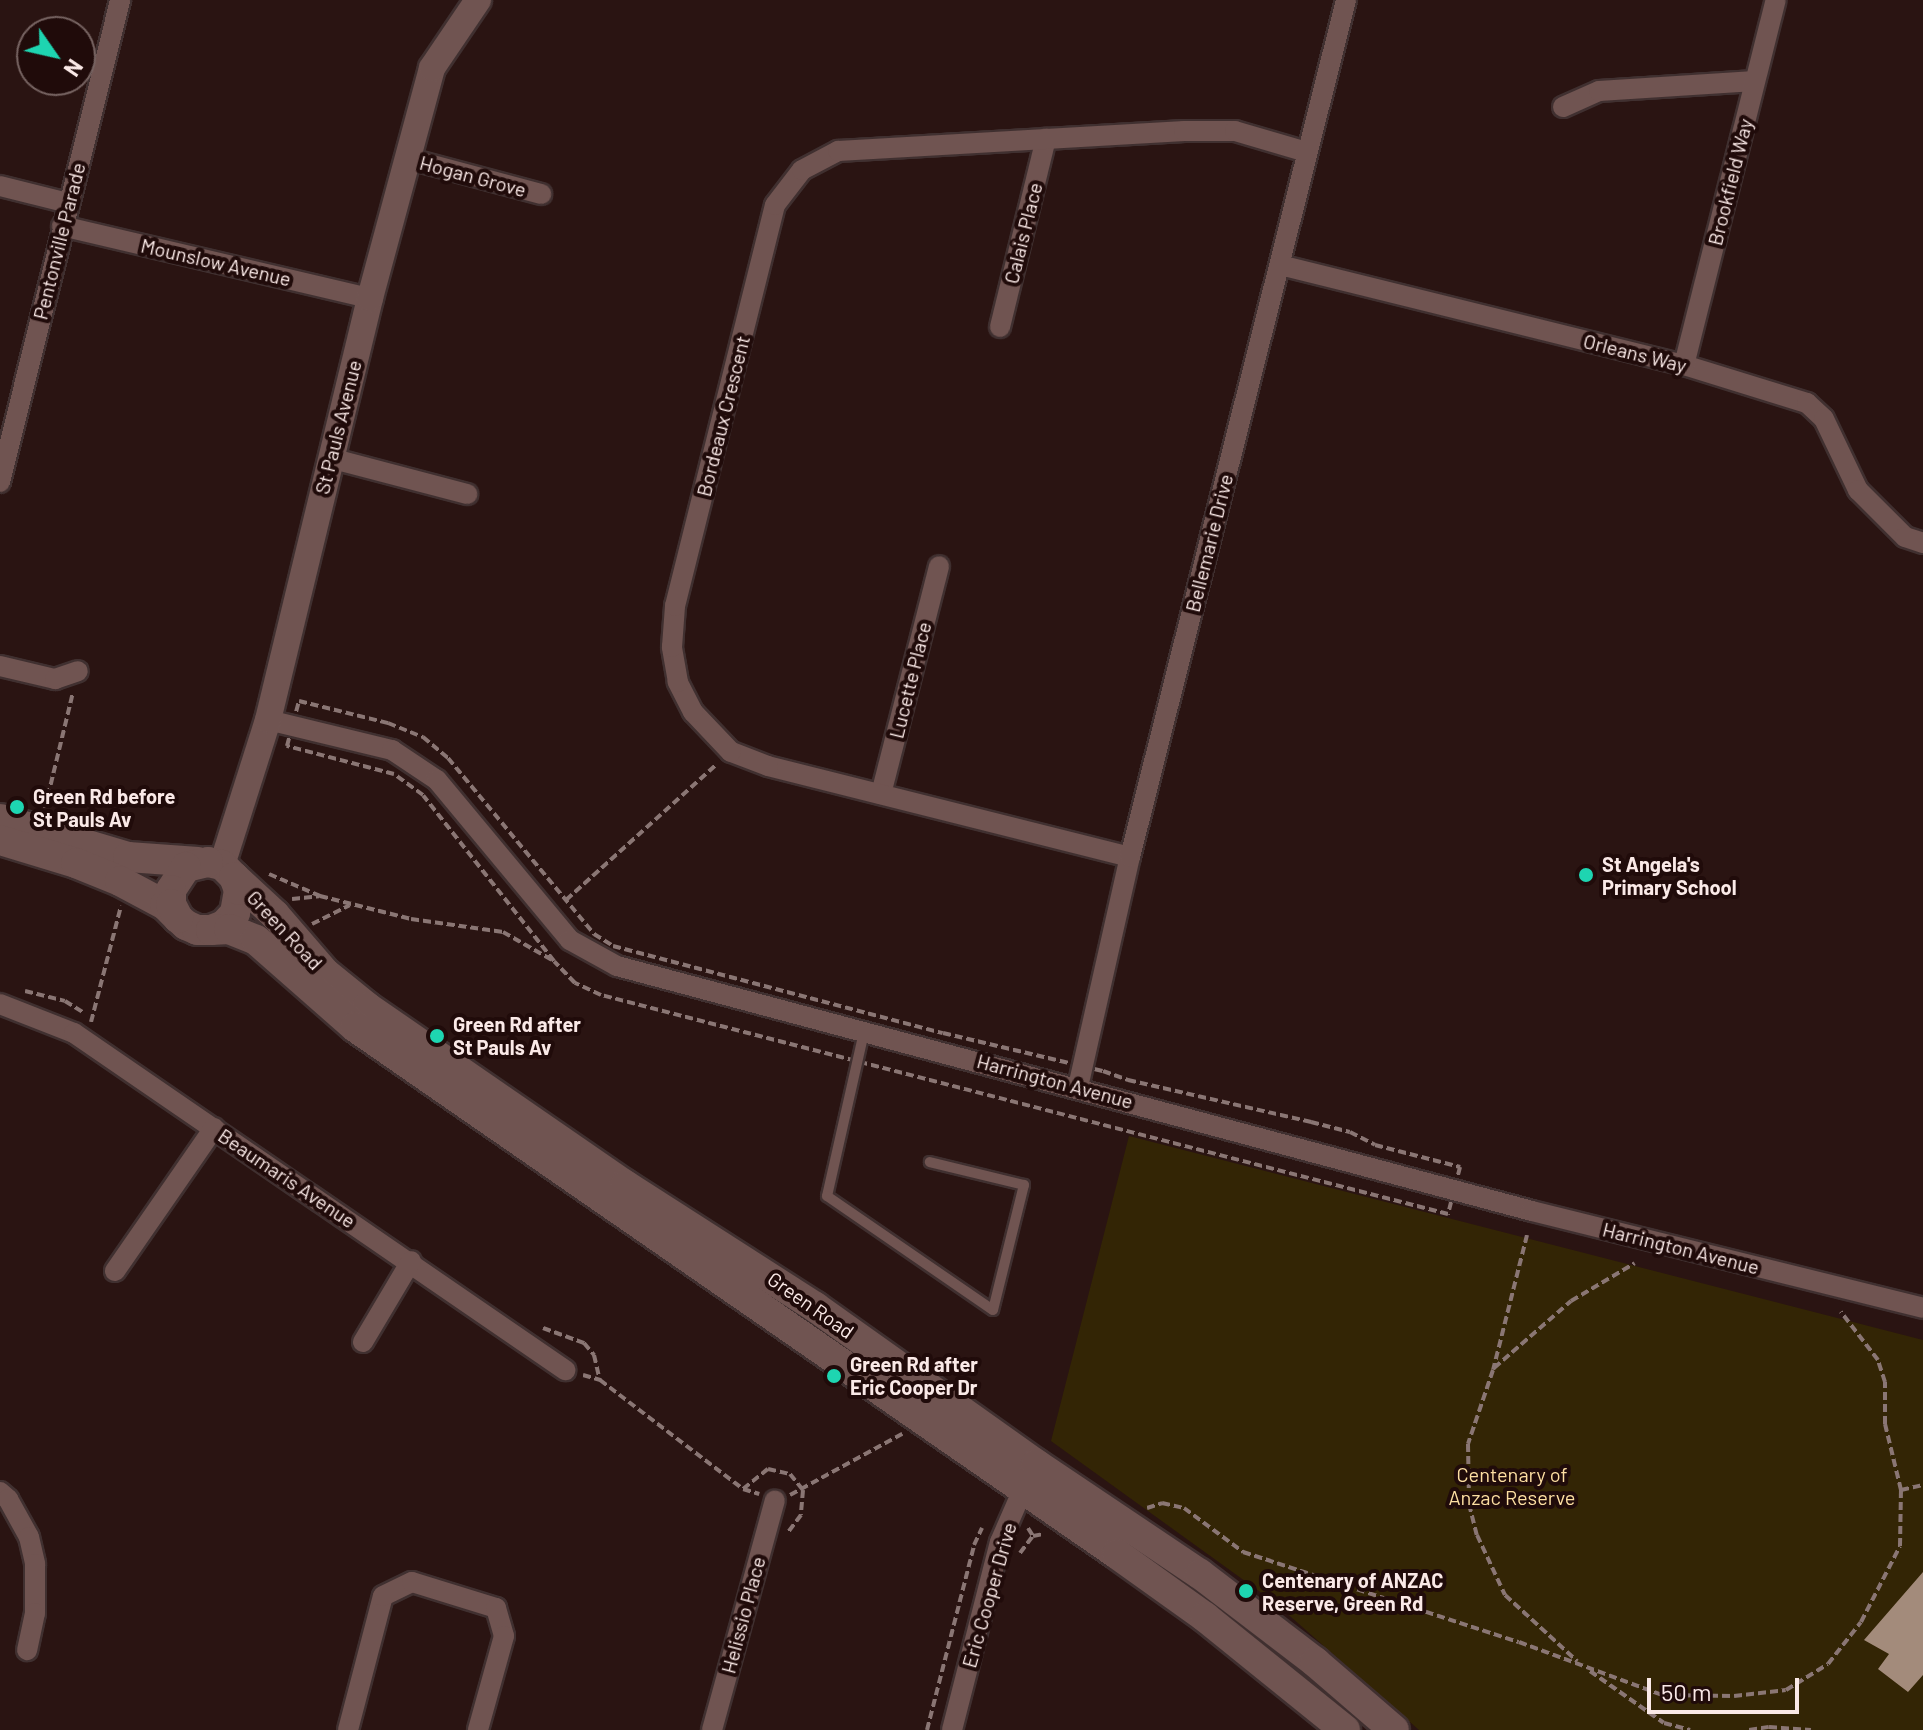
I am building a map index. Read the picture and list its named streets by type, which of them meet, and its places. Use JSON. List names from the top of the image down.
{
  "streets": {
    "main road": ["Green Road"],
    "street": [
      "Hogan Grove",
      "Brookfield Way",
      "Calais Place",
      "Pentonville Parade",
      "Mounslow Avenue",
      "Orleans Way",
      "Bordeaux Crescent",
      "St Pauls Avenue",
      "Bellemarie Drive",
      "Lucette Place",
      "Harrington Avenue",
      "Beaumaris Avenue",
      "Eric Cooper Drive",
      "Helissio Place"
    ]
  },
  "crossings": [
    ["Hogan Grove", "St Pauls Avenue"],
    ["Brookfield Way", "Orleans Way"],
    ["Calais Place", "Bordeaux Crescent"],
    ["Pentonville Parade", "Mounslow Avenue"],
    ["Mounslow Avenue", "St Pauls Avenue"],
    ["Orleans Way", "Bellemarie Drive"],
    ["Bordeaux Crescent", "Bellemarie Drive"],
    ["Bordeaux Crescent", "Lucette Place"],
    ["St Pauls Avenue", "Green Road"],
    ["St Pauls Avenue", "Harrington Avenue"],
    ["Bellemarie Drive", "Harrington Avenue"],
    ["Green Road", "Eric Cooper Drive"]
  ],
  "parks": ["Centenary of Anzac Reserve"],
  "places": [
    "Green Rd before St Pauls Av",
    "St Angela's Primary School",
    "Green Rd after St Pauls Av",
    "Green Rd after Eric Cooper Dr",
    "Centenary of ANZAC Reserve, Green Rd"
  ],
  "scale_bar": "50 m",
  "north": "bottom right"
}
